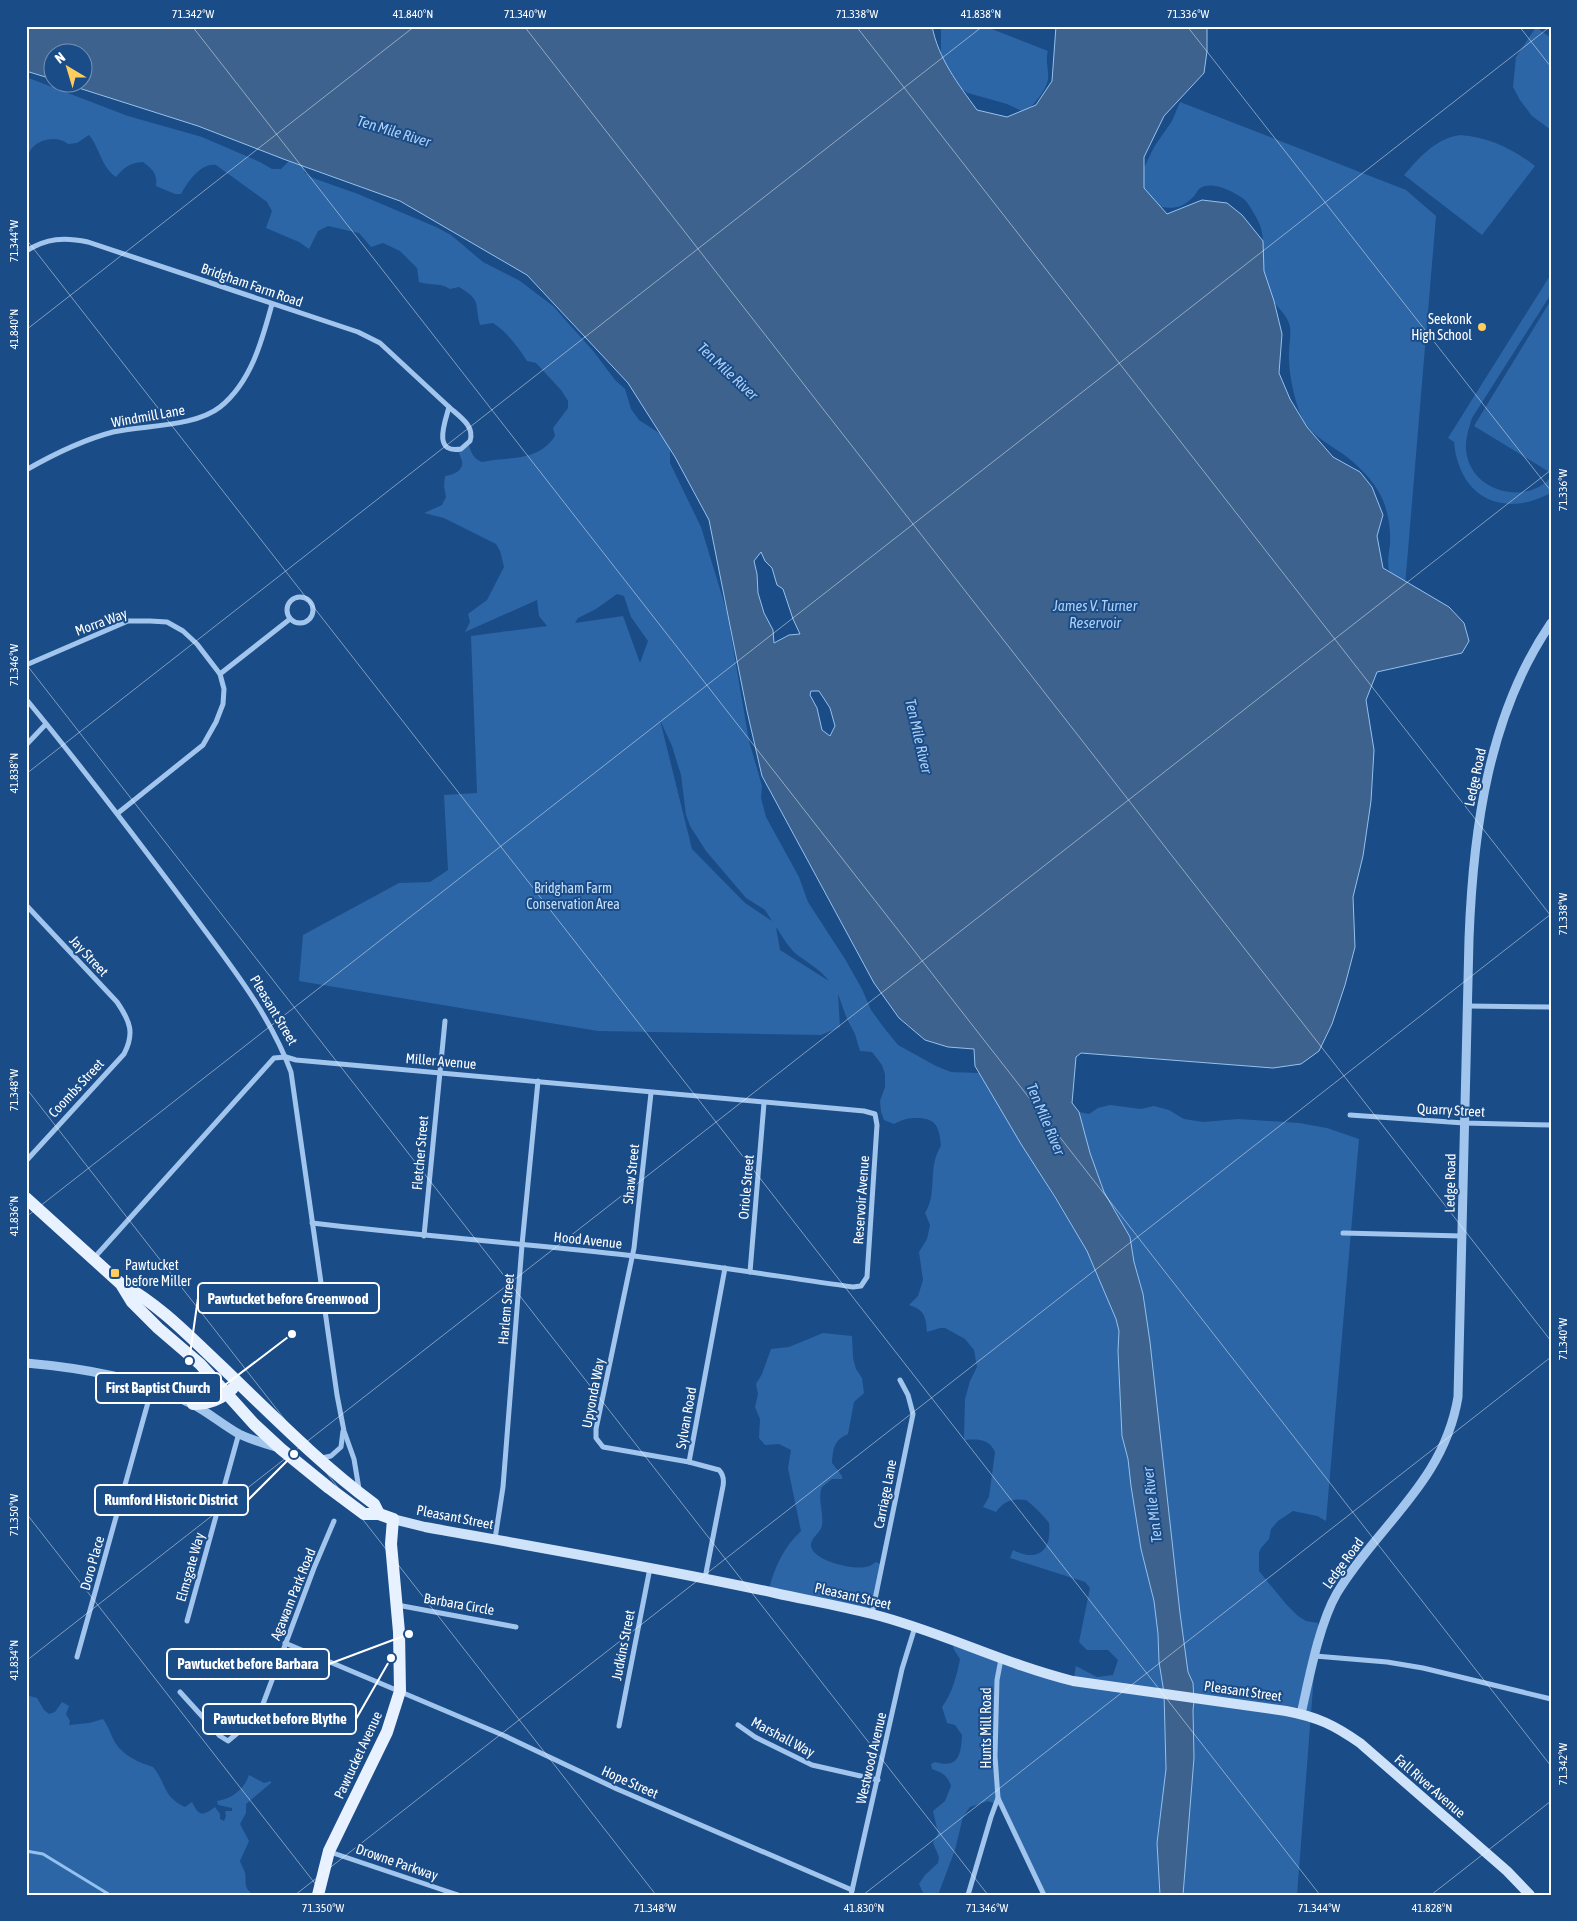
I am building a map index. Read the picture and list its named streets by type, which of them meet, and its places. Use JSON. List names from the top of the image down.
{
  "streets": {
    "main road": ["Pleasant Street", "Pawtucket Avenue", "Fall River Avenue"],
    "street": [
      "Bridgham Farm Road",
      "Windmill Lane",
      "Morra Way",
      "Ledge Road",
      "Jay Street",
      "Miller Avenue",
      "Coombs Street",
      "Quarry Street",
      "Fletcher Street",
      "Shaw Street",
      "Oriole Street",
      "Reservoir Avenue",
      "Hood Avenue",
      "Harlem Street",
      "Upyonda Way",
      "Sylvan Road",
      "Carriage Lane",
      "Doro Place",
      "Elmsgate Way",
      "Agawam Park Road",
      "Barbara Circle",
      "Judkins Street",
      "Hunts Mill Road",
      "Marshall Way",
      "Westwood Avenue",
      "Hope Street",
      "Drowne Parkway"
    ]
  },
  "crossings": [
    ["Bridgham Farm Road", "Windmill Lane"],
    ["Morra Way", "Pleasant Street"],
    ["Ledge Road", "Pleasant Street"],
    ["Ledge Road", "Quarry Street"],
    ["Ledge Road", "Fall River Avenue"],
    ["Jay Street", "Coombs Street"],
    ["Pleasant Street", "Miller Avenue"],
    ["Pleasant Street", "Hood Avenue"],
    ["Pleasant Street", "Harlem Street"],
    ["Pleasant Street", "Sylvan Road"],
    ["Pleasant Street", "Carriage Lane"],
    ["Pleasant Street", "Judkins Street"],
    ["Pleasant Street", "Hunts Mill Road"],
    ["Pleasant Street", "Pawtucket Avenue"],
    ["Pleasant Street", "Westwood Avenue"],
    ["Pleasant Street", "Fall River Avenue"],
    ["Miller Avenue", "Fletcher Street"],
    ["Miller Avenue", "Shaw Street"],
    ["Miller Avenue", "Oriole Street"],
    ["Miller Avenue", "Reservoir Avenue"],
    ["Miller Avenue", "Harlem Street"],
    ["Fletcher Street", "Hood Avenue"],
    ["Shaw Street", "Hood Avenue"],
    ["Shaw Street", "Upyonda Way"],
    ["Oriole Street", "Hood Avenue"],
    ["Reservoir Avenue", "Hood Avenue"],
    ["Hood Avenue", "Harlem Street"],
    ["Hood Avenue", "Upyonda Way"],
    ["Hood Avenue", "Sylvan Road"],
    ["Upyonda Way", "Sylvan Road"],
    ["Agawam Park Road", "Hope Street"],
    ["Barbara Circle", "Pawtucket Avenue"],
    ["Marshall Way", "Westwood Avenue"],
    ["Pawtucket Avenue", "Hope Street"],
    ["Pawtucket Avenue", "Drowne Parkway"],
    ["Westwood Avenue", "Hope Street"]
  ],
  "water": ["Ten Mile River", "James V. Turner Reservoir"],
  "parks": ["Bridgham Farm Conservation Area"],
  "places": {
    "other": [
      "Seekonk High School",
      "First Baptist Church",
      "Pawtucket before Greenwood",
      "Rumford Historic District",
      "Pawtucket before Barbara",
      "Pawtucket before Blythe"
    ],
    "transit": ["Pawtucket before Miller"]
  },
  "north": "top left",
  "coordinates": [
    "71.342°W",
    "41.840°N",
    "71.340°W",
    "71.338°W",
    "41.838°N",
    "71.336°W",
    "71.344°W",
    "71.346°W",
    "71.348°W",
    "41.836°N",
    "71.350°W",
    "41.834°N",
    "41.830°N",
    "41.828°N"
  ]
}
